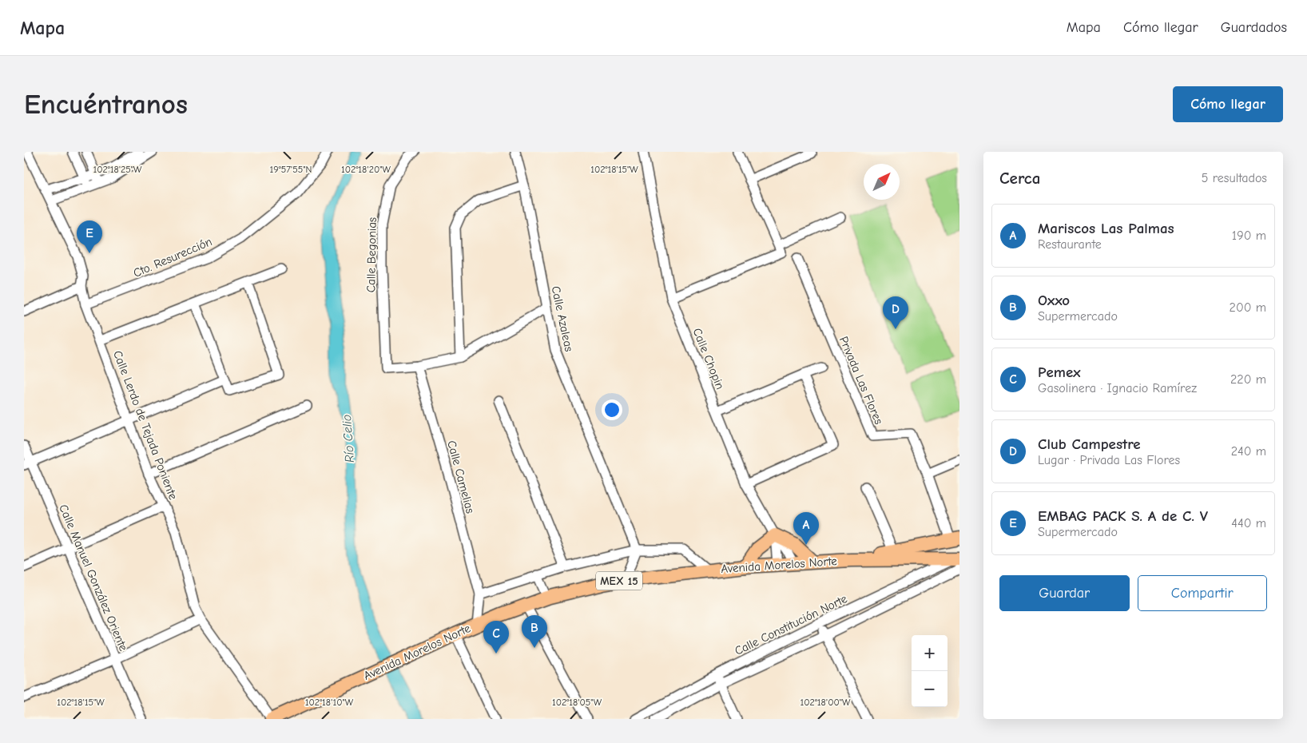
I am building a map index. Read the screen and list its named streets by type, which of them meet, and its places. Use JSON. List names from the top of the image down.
{
  "streets": {
    "main road": ["Avenida Morelos Norte", "MEX 15"],
    "street": [
      "Calle Begonias",
      "Cto. Resurección",
      "Calle Azaleas",
      "Calle Chopin",
      "Privada Las Flores",
      "Calle Lerdo de Tejada Poniente",
      "Calle Camelias",
      "Calle Manuel González Oriente",
      "Calle Constitución Norte"
    ]
  },
  "crossings": [
    ["Calle Begonias", "Calle Camelias"],
    ["Cto. Resurección", "Calle Lerdo de Tejada Poniente"],
    ["Calle Azaleas", "Avenida Morelos Norte"],
    ["Calle Chopin", "Avenida Morelos Norte"],
    ["Privada Las Flores", "MEX 15"],
    ["Calle Lerdo de Tejada Poniente", "Avenida Morelos Norte"],
    ["Calle Camelias", "Avenida Morelos Norte"],
    ["Avenida Morelos Norte", "MEX 15"],
    ["MEX 15", "Calle Constitución Norte"]
  ],
  "water": ["Río Celio"],
  "north": "top right",
  "page": {
    "header": "Mapa",
    "nav": ["Mapa", "Cómo llegar", "Guardados"],
    "buttons": [
      "Cómo llegar",
      ["Guardar", "Compartir"]
    ],
    "title": "Encuéntranos",
    "heading": ["Cerca", "5 resultados"],
    "list": [
      {
        "mark": "A",
        "name": "Mariscos Las Palmas",
        "note": "Restaurante",
        "value": "190 m"
      },
      {
        "mark": "B",
        "name": "Oxxo",
        "note": "Supermercado",
        "value": "200 m"
      },
      {
        "mark": "C",
        "name": "Pemex",
        "note": "Gasolinera · Ignacio Ramírez",
        "value": "220 m"
      },
      {
        "mark": "D",
        "name": "Club Campestre",
        "note": "Lugar · Privada Las Flores",
        "value": "240 m"
      },
      {
        "mark": "E",
        "name": "EMBAG PACK S. A de C. V",
        "note": "Supermercado",
        "value": "440 m"
      }
    ],
    "pins": [
      "E",
      "D",
      "A",
      "B",
      "C"
    ],
    "map_buttons": ["+", "−"]
  },
  "coordinates": [
    "19°57'55\"N",
    "102°18'25\"W",
    "102°18'20\"W",
    "102°18'15\"W",
    "102°18'10\"W",
    "102°18'05\"W",
    "102°18'00\"W"
  ]
}
